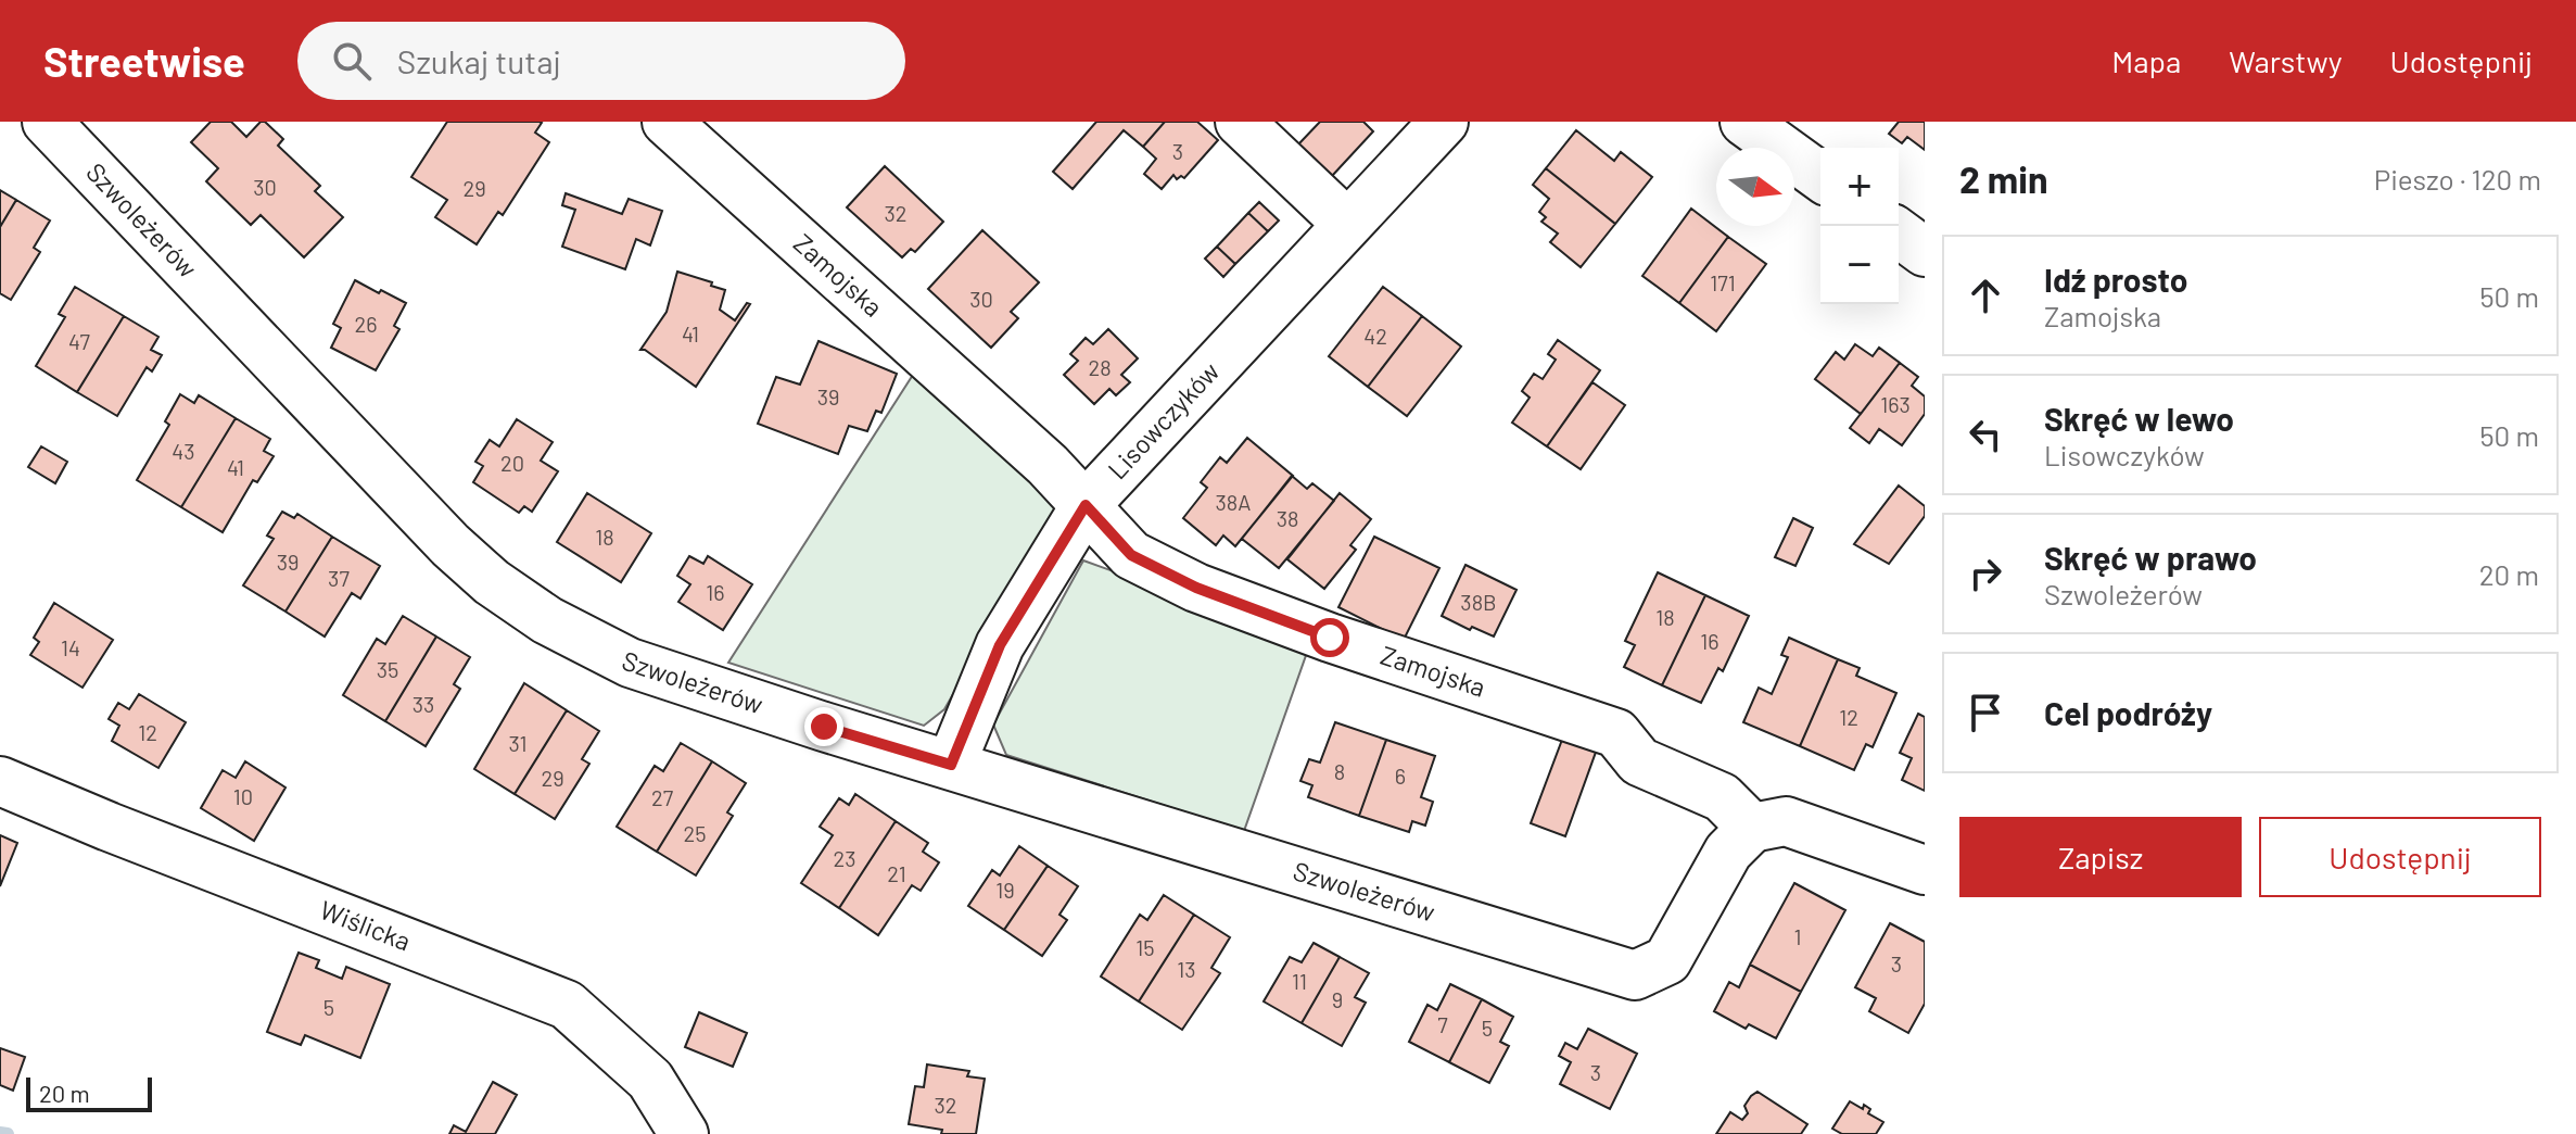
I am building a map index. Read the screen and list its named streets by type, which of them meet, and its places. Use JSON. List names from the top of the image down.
{
  "streets": {
    "street": [
      "Szwoleżerów",
      "Zamojska",
      "Lisowczyków",
      "Wiślicka"
    ]
  },
  "crossings": [
    ["Szwoleżerów", "Zamojska"],
    ["Szwoleżerów", "Lisowczyków"],
    ["Zamojska", "Lisowczyków"]
  ],
  "house_numbers": [
    "3",
    "30",
    "29",
    "32",
    "171",
    "30",
    "26",
    "41",
    "42",
    "47",
    "28",
    "39",
    "163",
    "43",
    "20",
    "41",
    "38A",
    "38",
    "18",
    "39",
    "37",
    "16",
    "38B",
    "18",
    "16",
    "14",
    "35",
    "33",
    "12",
    "12",
    "31",
    "8",
    "6",
    "29",
    "10",
    "27",
    "25",
    "23",
    "21",
    "19",
    "1",
    "15",
    "3",
    "13",
    "11",
    "9",
    "5",
    "7",
    "5",
    "3",
    "32"
  ],
  "scale_bar": "20 m",
  "north": "right",
  "page": {
    "header": "Streetwise",
    "search": "Szukaj tutaj",
    "nav": ["Mapa", "Warstwy", "Udostępnij"],
    "heading": ["2 min", "Pieszo · 120 m"],
    "map_buttons": ["+", "−"],
    "list": [
      ["Idź prosto", "Zamojska", "50 m"],
      ["Skręć w lewo", "Lisowczyków", "50 m"],
      ["Skręć w prawo", "Szwoleżerów", "20 m"],
      "Cel podróży"
    ],
    "buttons": ["Zapisz", "Udostępnij"],
    "scale": "20 m"
  }
}
